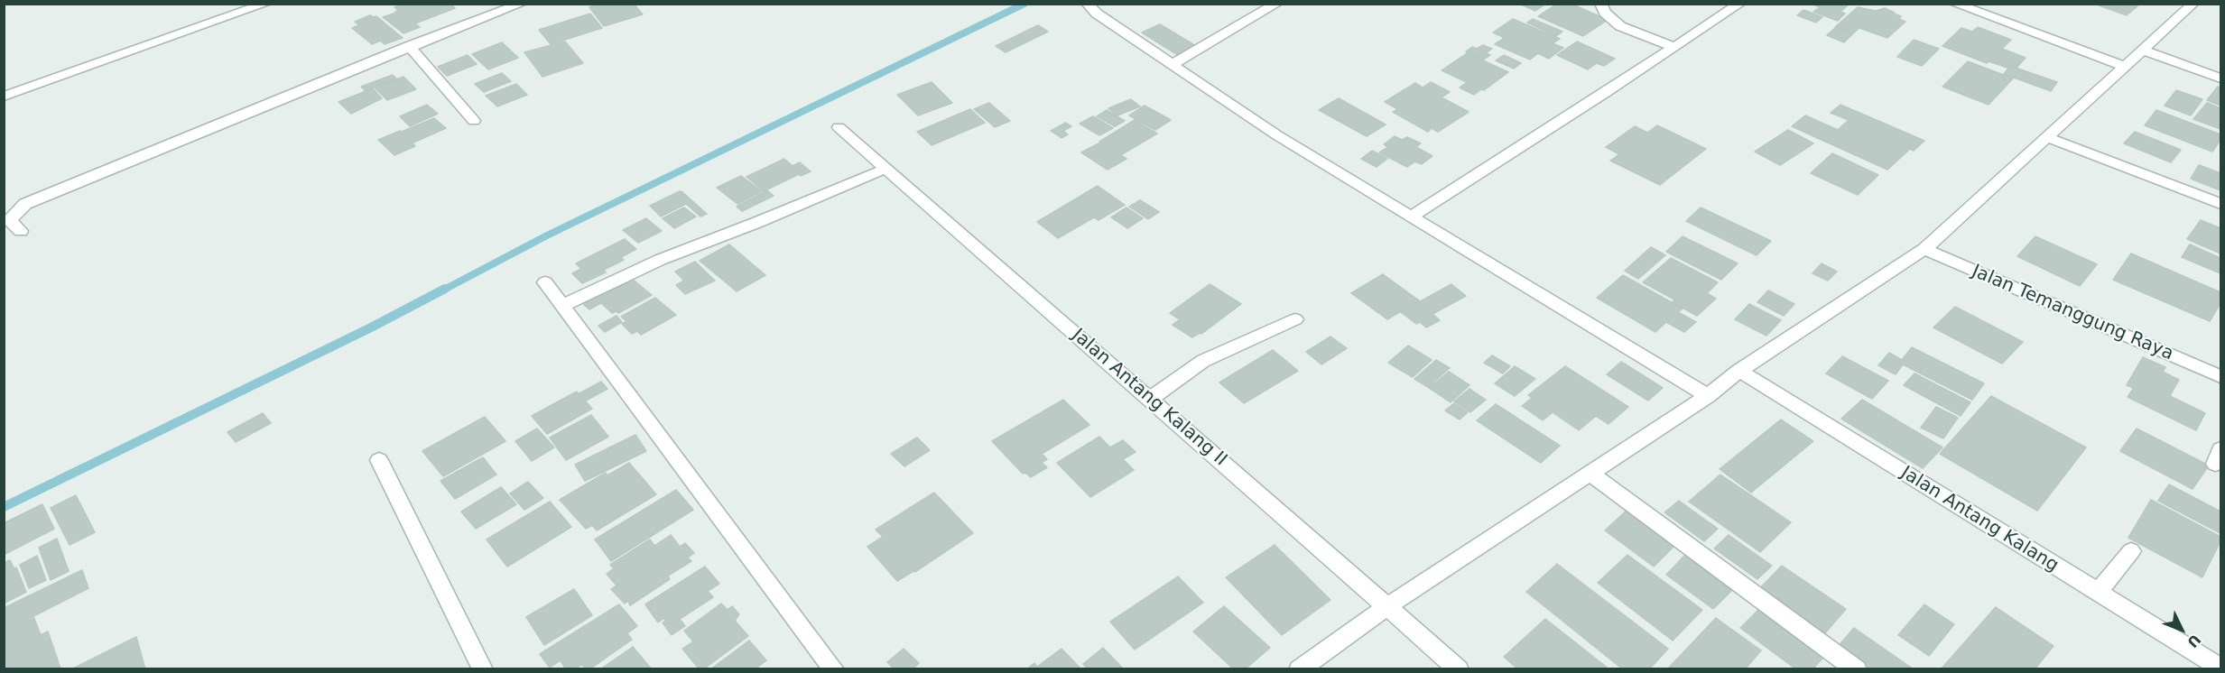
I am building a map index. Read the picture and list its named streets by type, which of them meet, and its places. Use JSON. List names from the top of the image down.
{
  "streets": {
    "street": ["Jalan Temanggung Raya", "Jalan Antang Kalang II", "Jalan Antang Kalang"]
  },
  "north": "bottom right"
}
